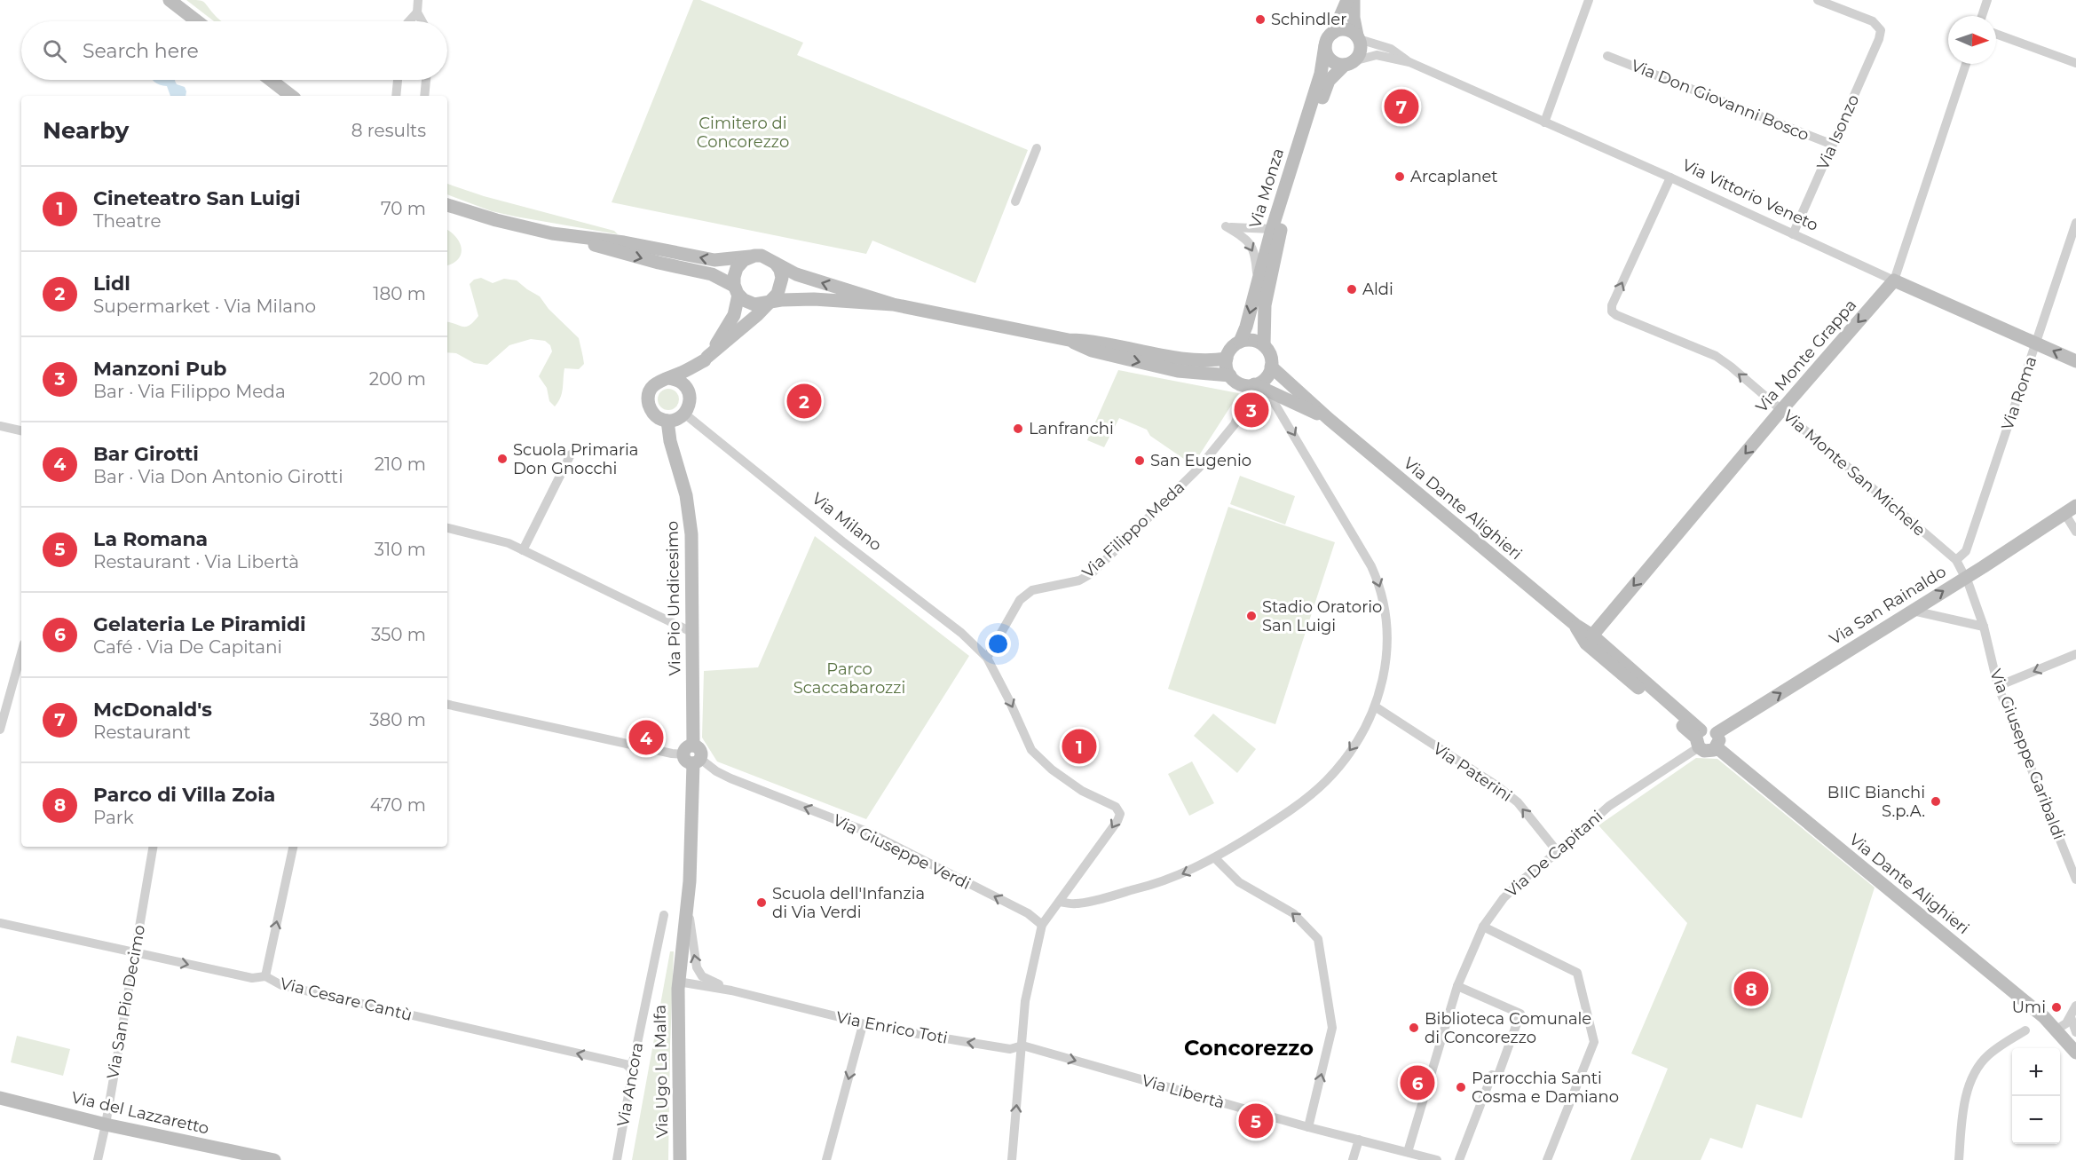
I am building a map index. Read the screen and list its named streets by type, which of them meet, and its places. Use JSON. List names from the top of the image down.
{
  "streets": {
    "main road": [
      "Via Monza",
      "Via Vittorio Veneto",
      "Via Monte Grappa",
      "Via Dante Alighieri",
      "Via Pio Undicesimo",
      "Via San Rainaldo",
      "Via Ugo La Malfa",
      "Via del Lazzaretto"
    ],
    "street": [
      "Via Don Giovanni Bosco",
      "Via Isonzo",
      "Via Roma",
      "Via Monte San Michele",
      "Via Milano",
      "Via Filippo Meda",
      "Via Giuseppe Garibaldi",
      "Via Paterini",
      "Via Giuseppe Verdi",
      "Via De Capitani",
      "Via Cesare Cantù",
      "Via San Pio Decimo",
      "Via Enrico Toti",
      "Via Ancora",
      "Via Libertà"
    ]
  },
  "crossings": [
    ["Via Don Giovanni Bosco", "Via Isonzo"],
    ["Via Isonzo", "Via Vittorio Veneto"],
    ["Via Monza", "Via Vittorio Veneto"],
    ["Via Monza", "Via Dante Alighieri"],
    ["Via Vittorio Veneto", "Via Monte Grappa"],
    ["Via Vittorio Veneto", "Via Roma"],
    ["Via Vittorio Veneto", "Via Monte San Michele"],
    ["Via Monte Grappa", "Via Monte San Michele"],
    ["Via Monte Grappa", "Via Dante Alighieri"],
    ["Via Roma", "Via Monte San Michele"],
    ["Via Monte San Michele", "Via San Rainaldo"],
    ["Via Monte San Michele", "Via Giuseppe Garibaldi"],
    ["Via Dante Alighieri", "Via San Rainaldo"],
    ["Via Dante Alighieri", "Via De Capitani"],
    ["Via Milano", "Via Filippo Meda"],
    ["Via Milano", "Via Pio Undicesimo"],
    ["Via Pio Undicesimo", "Via Giuseppe Verdi"],
    ["Via Pio Undicesimo", "Via Enrico Toti"],
    ["Via Pio Undicesimo", "Via Ugo La Malfa"],
    ["Via San Rainaldo", "Via Giuseppe Garibaldi"],
    ["Via San Rainaldo", "Via De Capitani"],
    ["Via Paterini", "Via De Capitani"],
    ["Via De Capitani", "Via Libertà"],
    ["Via Cesare Cantù", "Via San Pio Decimo"],
    ["Via Cesare Cantù", "Via Ancora"],
    ["Via San Pio Decimo", "Via del Lazzaretto"],
    ["Via Enrico Toti", "Via Ugo La Malfa"],
    ["Via Enrico Toti", "Via Libertà"]
  ],
  "one_way": [
    "Via Monte Grappa",
    "Via San Rainaldo",
    "Via Paterini",
    "Via Giuseppe Verdi",
    "Via Enrico Toti",
    "Via Libertà"
  ],
  "districts": ["Concorezzo"],
  "parks": ["Cimitero di Concorezzo", "Parco Scaccabarozzi"],
  "places": [
    "Schindler",
    "Arcaplanet",
    "Aldi",
    "Lanfranchi",
    "Scuola Primaria Don Gnocchi",
    "San Eugenio",
    "Stadio Oratorio San Luigi",
    "BIIC Bianchi S.p.A.",
    "Scuola dell'Infanzia di Via Verdi",
    "Umi",
    "Biblioteca Comunale di Concorezzo",
    "Parrocchia Santi Cosma e Damiano"
  ],
  "north": "right",
  "page": {
    "search": "Search here",
    "pins": [
      "7",
      "2",
      "3",
      "4",
      "1",
      "8",
      "6",
      "5"
    ],
    "heading": ["Nearby", "8 results"],
    "list": [
      {
        "mark": "1",
        "name": "Cineteatro San Luigi",
        "note": "Theatre",
        "value": "70 m"
      },
      {
        "mark": "2",
        "name": "Lidl",
        "note": "Supermarket · Via Milano",
        "value": "180 m"
      },
      {
        "mark": "3",
        "name": "Manzoni Pub",
        "note": "Bar · Via Filippo Meda",
        "value": "200 m"
      },
      {
        "mark": "4",
        "name": "Bar Girotti",
        "note": "Bar · Via Don Antonio Girotti",
        "value": "210 m"
      },
      {
        "mark": "5",
        "name": "La Romana",
        "note": "Restaurant · Via Libertà",
        "value": "310 m"
      },
      {
        "mark": "6",
        "name": "Gelateria Le Piramidi",
        "note": "Café · Via De Capitani",
        "value": "350 m"
      },
      {
        "mark": "7",
        "name": "McDonald's",
        "note": "Restaurant",
        "value": "380 m"
      },
      {
        "mark": "8",
        "name": "Parco di Villa Zoia",
        "note": "Park",
        "value": "470 m"
      }
    ],
    "map_buttons": ["+", "−"]
  }
}
